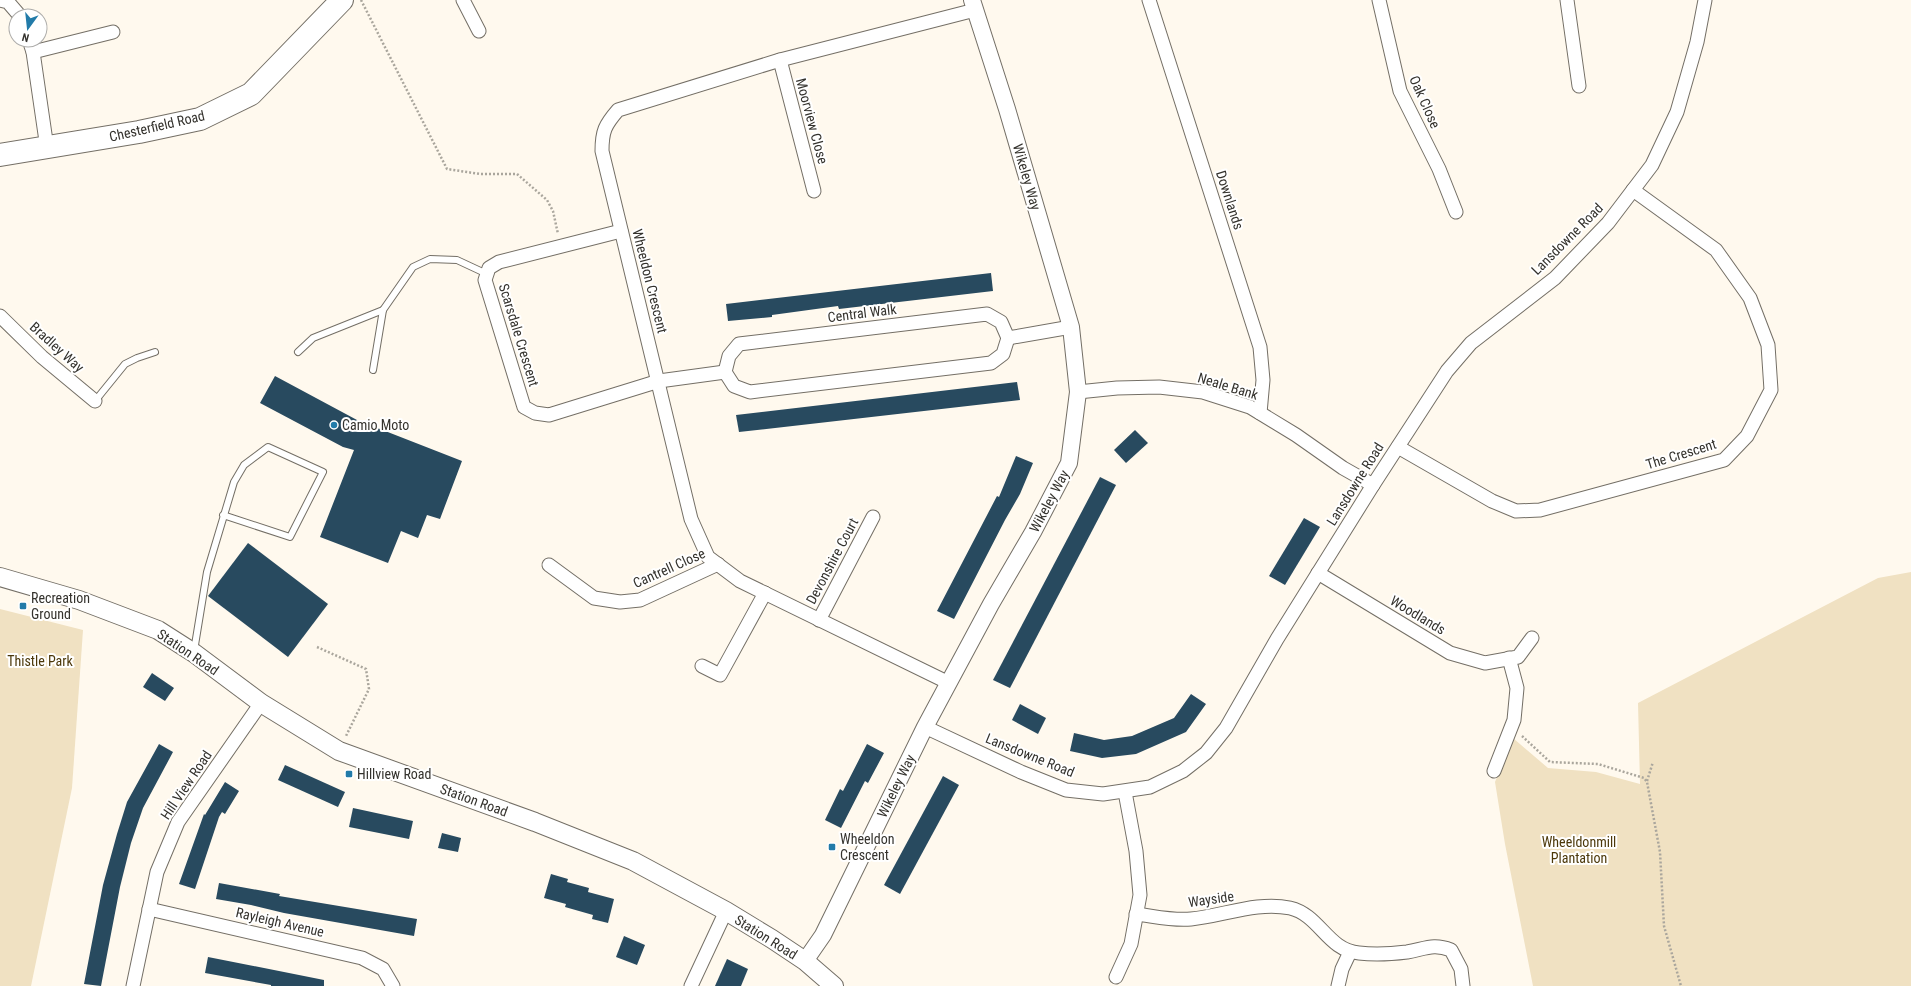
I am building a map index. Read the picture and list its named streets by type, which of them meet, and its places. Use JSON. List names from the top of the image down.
{
  "streets": {
    "highway": ["Chesterfield Road"],
    "main road": ["Station Road"],
    "street": [
      "Oak Close",
      "Moorview Close",
      "Wikeley Way",
      "Downlands",
      "Lansdowne Road",
      "Wheeldon Crescent",
      "Central Walk",
      "Scarsdale Crescent",
      "Bradley Way",
      "Neale Bank",
      "The Crescent",
      "Devonshire Court",
      "Cantrell Close",
      "Woodlands",
      "Hill View Road",
      "Wayside",
      "Rayleigh Avenue"
    ]
  },
  "crossings": [
    ["Moorview Close", "Wheeldon Crescent"],
    ["Wikeley Way", "Lansdowne Road"],
    ["Wikeley Way", "Wheeldon Crescent"],
    ["Wikeley Way", "Neale Bank"],
    ["Wikeley Way", "Station Road"],
    ["Downlands", "Neale Bank"],
    ["Lansdowne Road", "Neale Bank"],
    ["Lansdowne Road", "The Crescent"],
    ["Lansdowne Road", "Woodlands"],
    ["Wheeldon Crescent", "Scarsdale Crescent"],
    ["Wheeldon Crescent", "Devonshire Court"],
    ["Wheeldon Crescent", "Cantrell Close"],
    ["Station Road", "Hill View Road"],
    ["Hill View Road", "Rayleigh Avenue"]
  ],
  "parks": ["Thistle Park", "Wheeldonmill Plantation"],
  "places": {
    "other": ["Camio Moto"],
    "transit": ["Recreation Ground", "Hillview Road", "Wheeldon Crescent"]
  },
  "north": "bottom"
}
